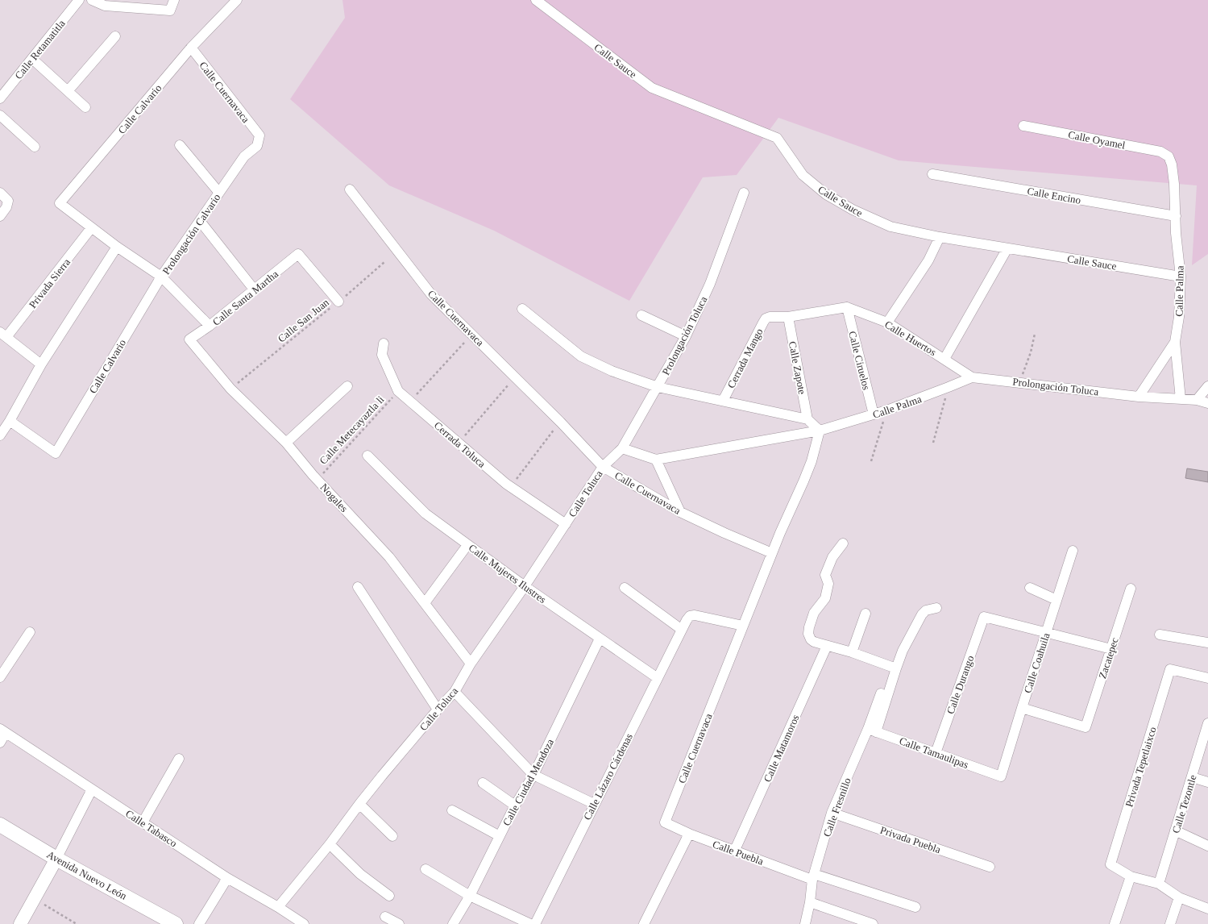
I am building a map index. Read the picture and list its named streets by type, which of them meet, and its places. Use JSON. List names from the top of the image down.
{
  "streets": {
    "main road": ["Avenida Nuevo León"],
    "street": [
      "Calle Retamatitla",
      "Calle Sauce",
      "Calle Cuernavaca",
      "Calle Calvario",
      "Calle Oyamel",
      "Calle Encino",
      "Prolongación Calvario",
      "Privada Sierra",
      "Calle Palma",
      "Calle Santa Martha",
      "Prolongación Toluca",
      "Calle Huertos",
      "Cerrada Mango",
      "Calle Ciruelos",
      "Calle Zapote",
      "Cerrada Toluca",
      "Calle Toluca",
      "Nogales",
      "Calle Mujeres Ilustres",
      "Zacatepec",
      "Calle Coahuila",
      "Calle Durango",
      "Calle Matamoros",
      "Calle Tamaulipas",
      "Privada Tepetlaixco",
      "Calle Lázaro Cárdenas",
      "Calle Ciudad Mendoza",
      "Calle Tezontle",
      "Calle Fresnillo",
      "Calle Tabasco",
      "Privada Puebla",
      "Calle Puebla"
    ],
    "path": ["Calle San Juan", "Calle Metecayaztla li"]
  },
  "crossings": [
    ["Calle Sauce", "Calle Palma"],
    ["Calle Cuernavaca", "Calle Calvario"],
    ["Calle Cuernavaca", "Prolongación Calvario"],
    ["Calle Cuernavaca", "Prolongación Toluca"],
    ["Calle Cuernavaca", "Calle Toluca"],
    ["Calle Cuernavaca", "Calle Lázaro Cárdenas"],
    ["Calle Cuernavaca", "Calle Puebla"],
    ["Calle Calvario", "Prolongación Calvario"],
    ["Calle Calvario", "Privada Sierra"],
    ["Calle Oyamel", "Calle Palma"],
    ["Calle Encino", "Calle Palma"],
    ["Prolongación Calvario", "Calle Santa Martha"],
    ["Calle Palma", "Prolongación Toluca"],
    ["Calle Palma", "Calle Huertos"],
    ["Calle Palma", "Calle Ciruelos"],
    ["Calle Santa Martha", "Calle San Juan"],
    ["Calle Santa Martha", "Nogales"],
    ["Calle San Juan", "Nogales"],
    ["Prolongación Toluca", "Calle Huertos"],
    ["Prolongación Toluca", "Calle Toluca"],
    ["Calle Huertos", "Cerrada Mango"],
    ["Calle Huertos", "Calle Ciruelos"],
    ["Calle Huertos", "Calle Zapote"],
    ["Cerrada Mango", "Calle Zapote"],
    ["Calle Metecayaztla li", "Cerrada Toluca"],
    ["Calle Metecayaztla li", "Nogales"],
    ["Cerrada Toluca", "Calle Toluca"],
    ["Calle Toluca", "Nogales"],
    ["Calle Toluca", "Calle Mujeres Ilustres"],
    ["Calle Toluca", "Calle Tabasco"],
    ["Calle Mujeres Ilustres", "Calle Lázaro Cárdenas"],
    ["Calle Mujeres Ilustres", "Calle Ciudad Mendoza"],
    ["Zacatepec", "Calle Coahuila"],
    ["Calle Coahuila", "Calle Durango"],
    ["Calle Coahuila", "Calle Tamaulipas"],
    ["Calle Durango", "Calle Tamaulipas"],
    ["Calle Matamoros", "Calle Puebla"],
    ["Calle Tamaulipas", "Calle Fresnillo"],
    ["Calle Fresnillo", "Privada Puebla"],
    ["Calle Fresnillo", "Calle Puebla"]
  ]
}
